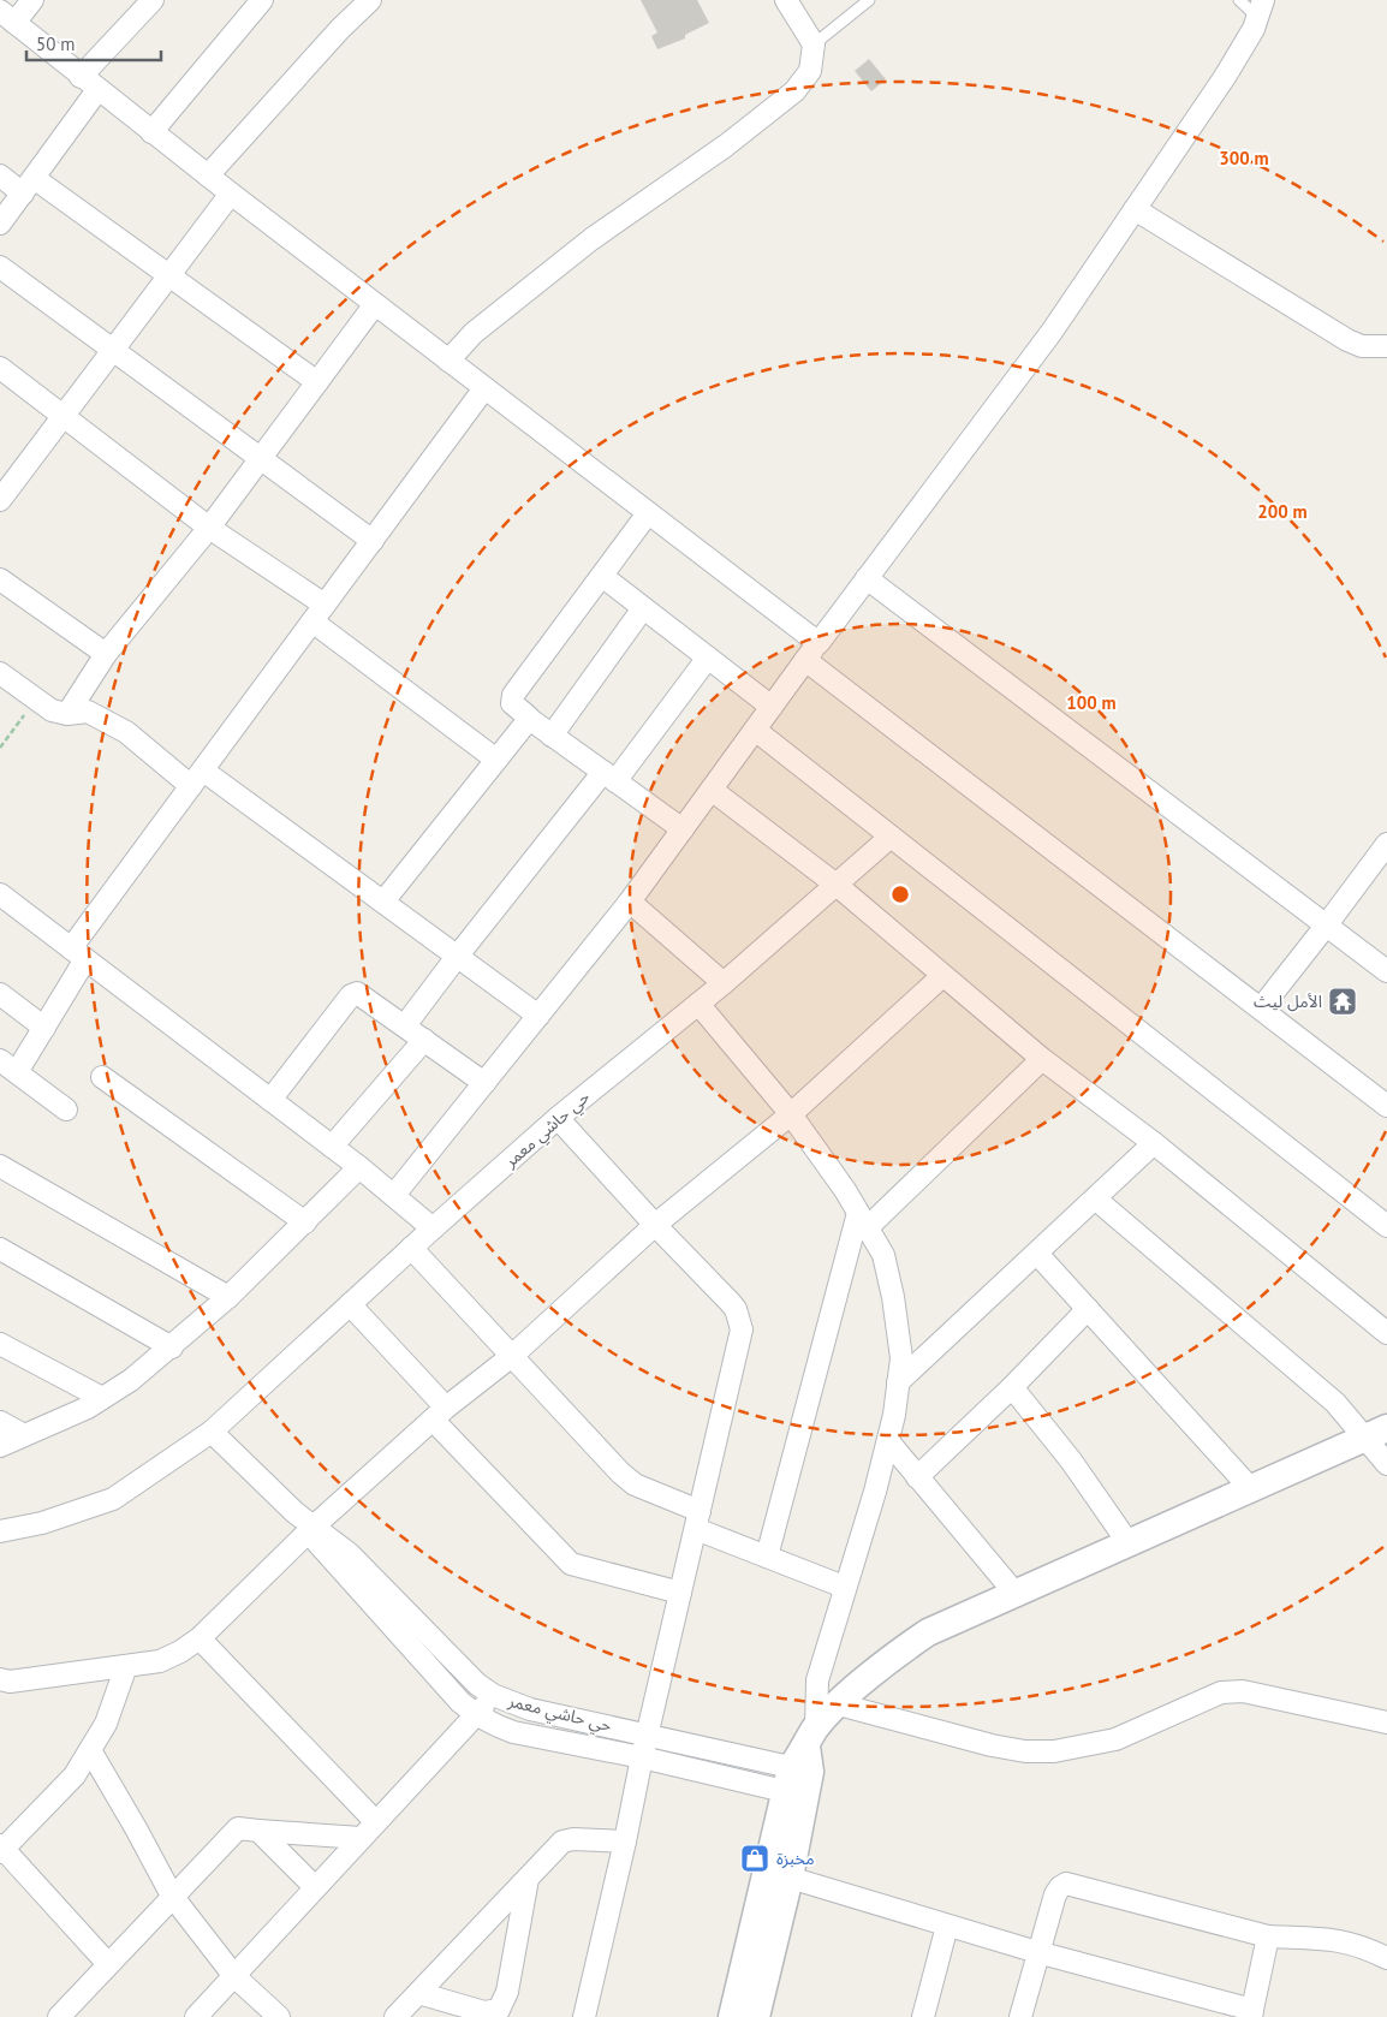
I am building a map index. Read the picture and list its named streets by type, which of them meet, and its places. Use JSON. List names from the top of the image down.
{
  "streets": {
    "street": ["حي حاشي معمر"]
  },
  "places": {
    "temple": ["الأمل ليث"],
    "shop": ["مخبزة"]
  },
  "scale_bar": "50 m",
  "rings": ["300 m", "200 m", "100 m"]
}
